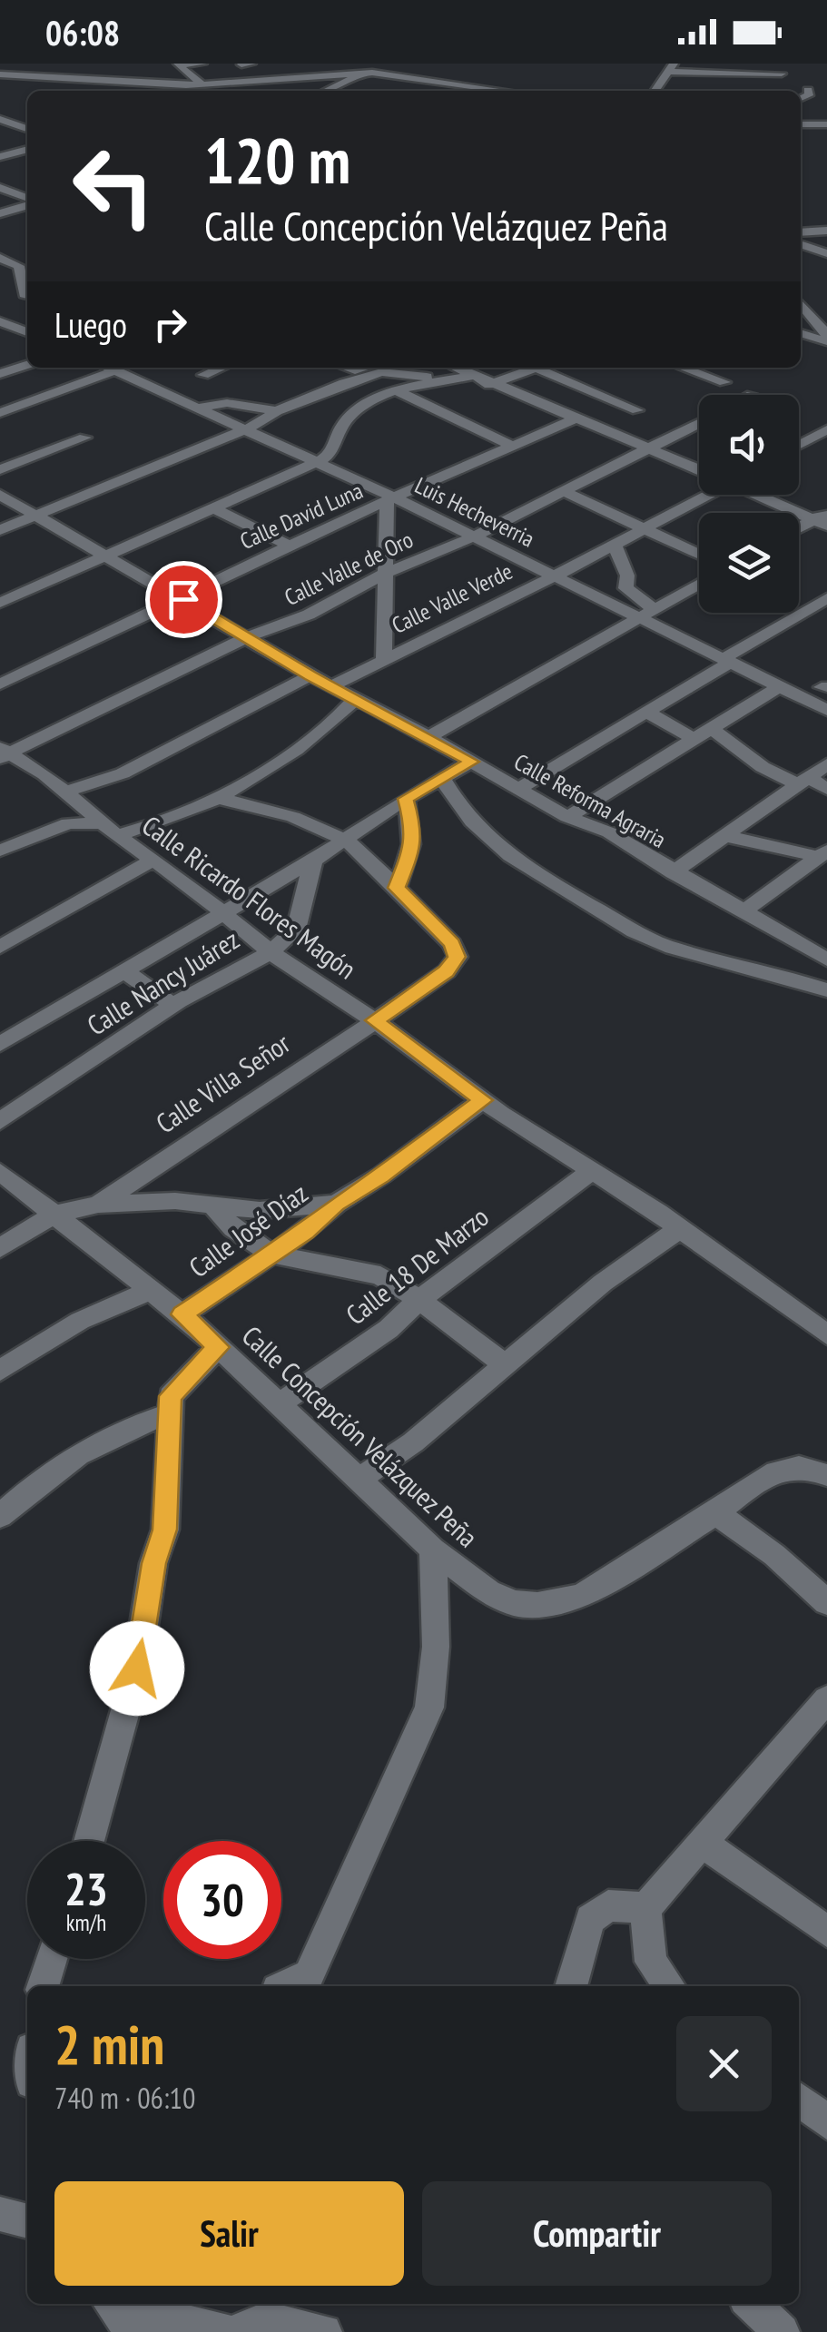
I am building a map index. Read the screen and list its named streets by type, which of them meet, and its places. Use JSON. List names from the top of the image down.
{
  "streets": {
    "street": [
      "Luis Hecheverria",
      "Calle David Luna",
      "Calle Valle de Oro",
      "Calle Valle Verde",
      "Calle Reforma Agraria",
      "Calle Ricardo Flores Magón",
      "Calle Nancy Juárez",
      "Calle Villa Señor",
      "Calle José Díaz",
      "Calle 18 De Marzo",
      "Calle Concepción Velázquez Peña"
    ]
  },
  "crossings": [
    ["Luis Hecheverria", "Calle David Luna"],
    ["Luis Hecheverria", "Calle Valle de Oro"],
    ["Luis Hecheverria", "Calle Valle Verde"],
    ["Calle David Luna", "Calle Reforma Agraria"],
    ["Calle Valle de Oro", "Calle Reforma Agraria"],
    ["Calle Valle de Oro", "Calle Ricardo Flores Magón"],
    ["Calle Valle Verde", "Calle Reforma Agraria"],
    ["Calle Ricardo Flores Magón", "Calle Nancy Juárez"],
    ["Calle Ricardo Flores Magón", "Calle Villa Señor"],
    ["Calle Ricardo Flores Magón", "Calle José Díaz"],
    ["Calle Ricardo Flores Magón", "Calle 18 De Marzo"],
    ["Calle Villa Señor", "Calle Concepción Velázquez Peña"],
    ["Calle José Díaz", "Calle Concepción Velázquez Peña"],
    ["Calle 18 De Marzo", "Calle Concepción Velázquez Peña"]
  ],
  "page": {
    "status": "06:08",
    "turn": ["120 m", "Calle Concepción Velázquez Peña"],
    "then": "Luego",
    "speed": "23 km/h",
    "limit": "30",
    "heading": ["2 min", "740 m · 06:10"],
    "buttons": ["Salir", "Compartir"]
  }
}
